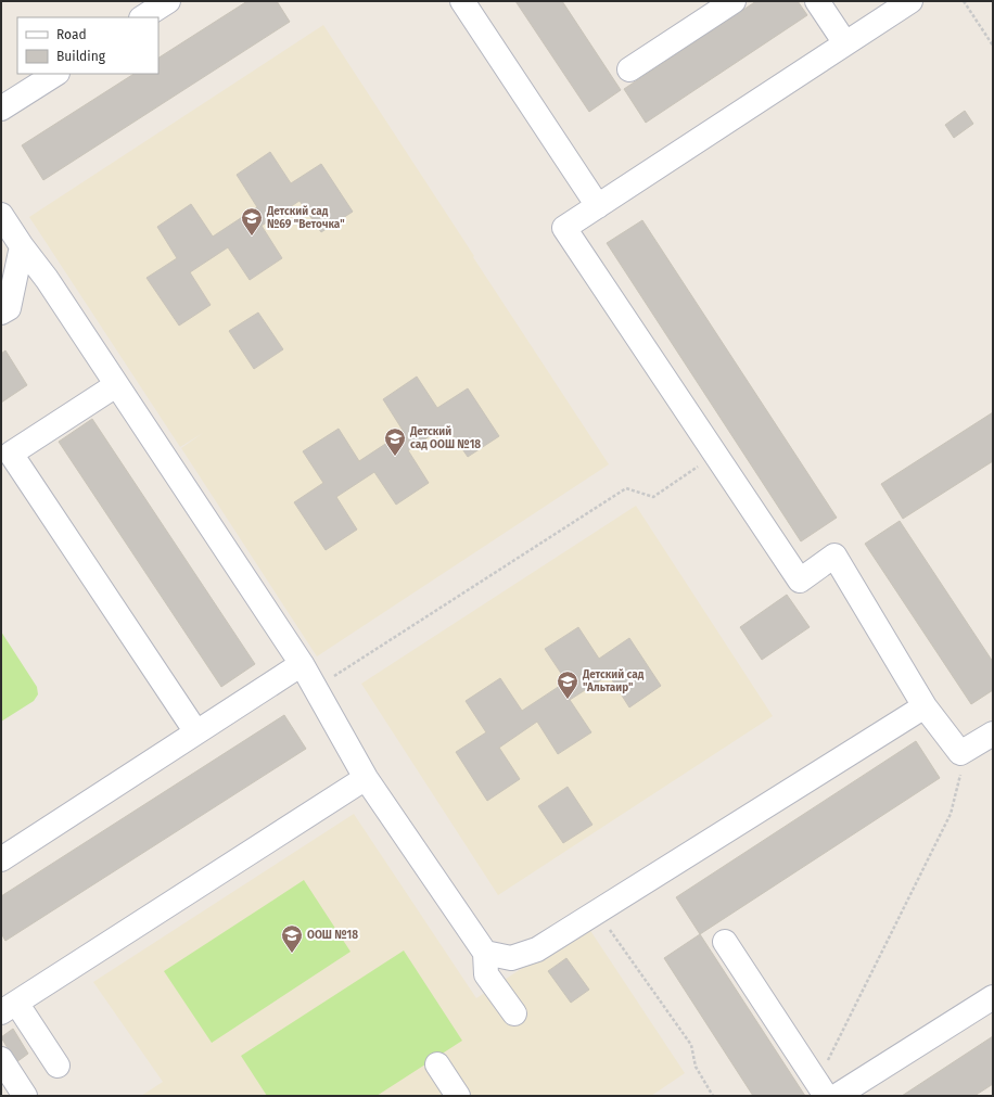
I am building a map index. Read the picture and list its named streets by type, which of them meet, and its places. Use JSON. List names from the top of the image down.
{
  "places": {
    "school or university": [
      "Детский сад №69 \"Веточка\"",
      "Детский сад ООШ №18",
      "Детский сад \"Альтаир\"",
      "ООШ №18"
    ]
  },
  "legend": ["Road", "Building"]
}
